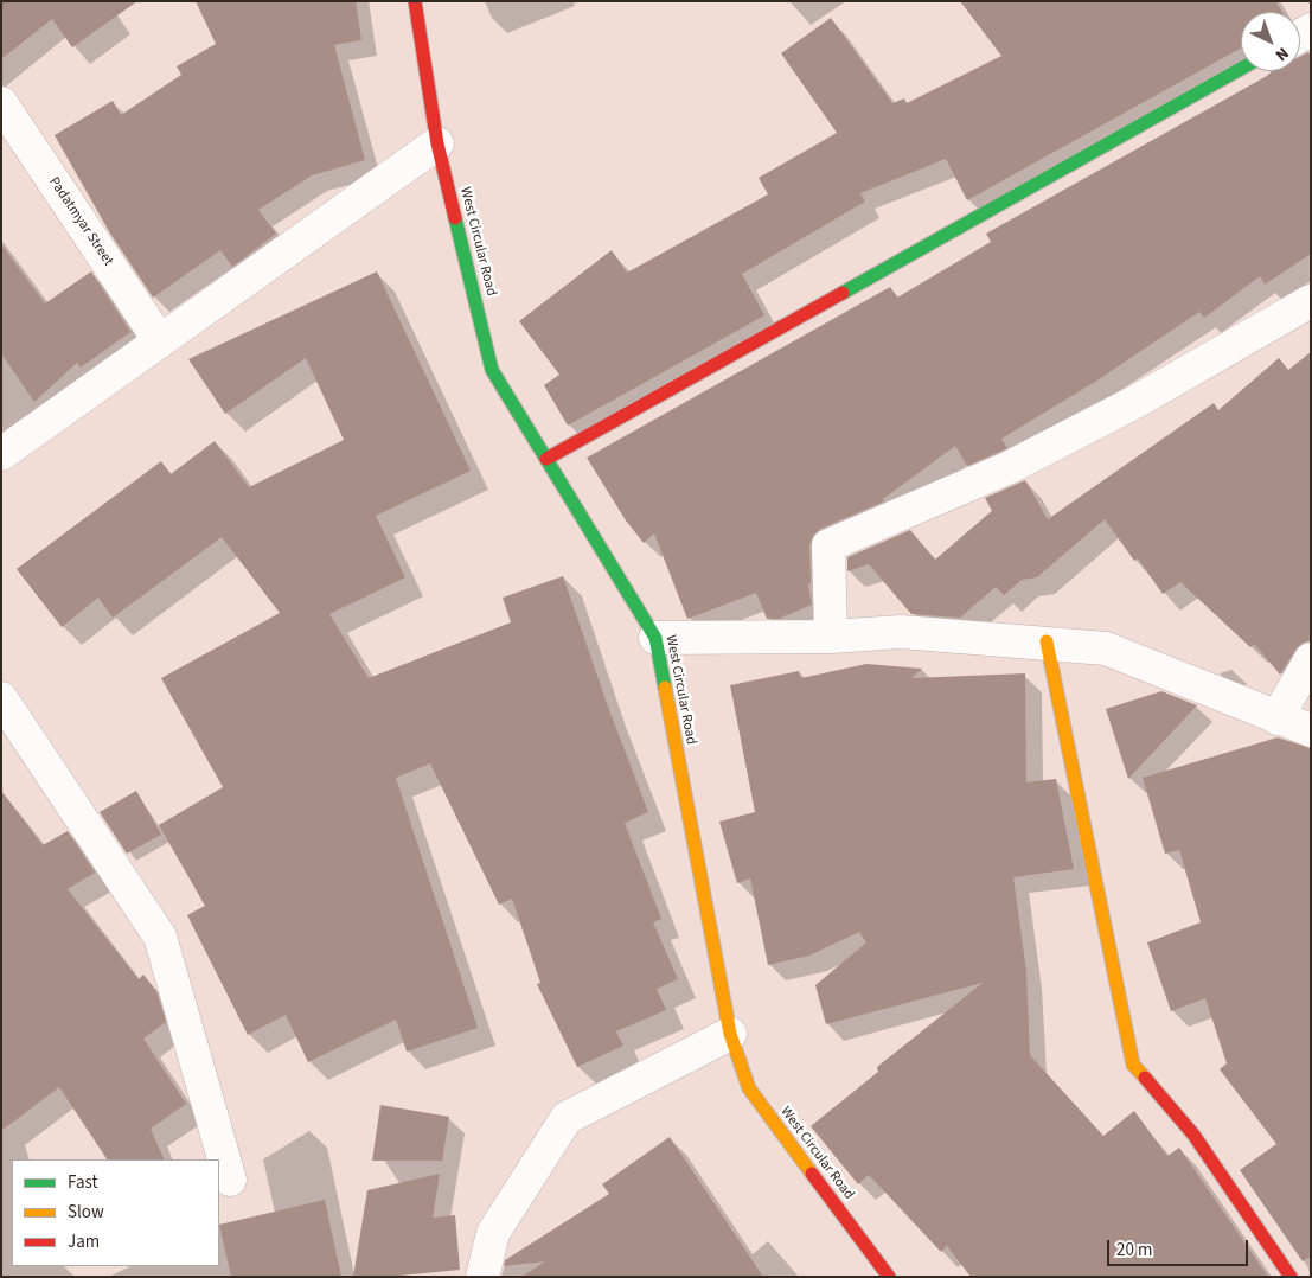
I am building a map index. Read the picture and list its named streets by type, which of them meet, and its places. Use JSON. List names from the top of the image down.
{
  "streets": {
    "street": ["Padatmyar Street", "West Circular Road"]
  },
  "legend": ["Fast", "Slow", "Jam"],
  "scale_bar": "20 m",
  "north": "bottom right"
}
